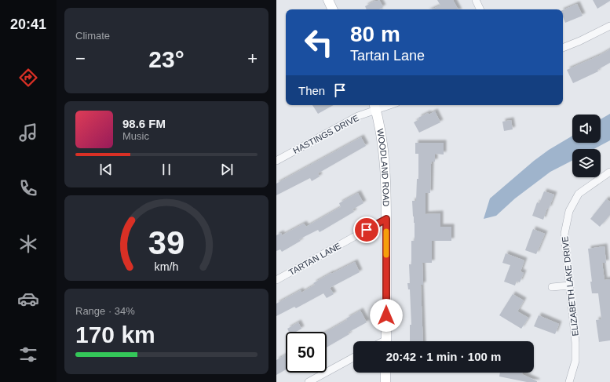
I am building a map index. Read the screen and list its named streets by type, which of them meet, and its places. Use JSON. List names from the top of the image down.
{
  "streets": {
    "main road": ["WOODLAND ROAD"],
    "street": ["HASTINGS DRIVE", "TARTAN LANE", "ELIZABETH LAKE DRIVE"]
  },
  "crossings": [
    ["HASTINGS DRIVE", "WOODLAND ROAD"],
    ["WOODLAND ROAD", "TARTAN LANE"]
  ],
  "page": {
    "tabs": "20:41",
    "tile": [
      "Climate",
      ["Range · 34%", "170 km"]
    ],
    "turn": ["80 m", "Tartan Lane"],
    "heat": ["−", "23°", "+"],
    "then": "Then",
    "song": ["98.6 FM", "Music"],
    "limit": "50",
    "trip": "20:42 · 1 min · 100 m",
    "gauge": ["39", "km/h"]
  }
}
